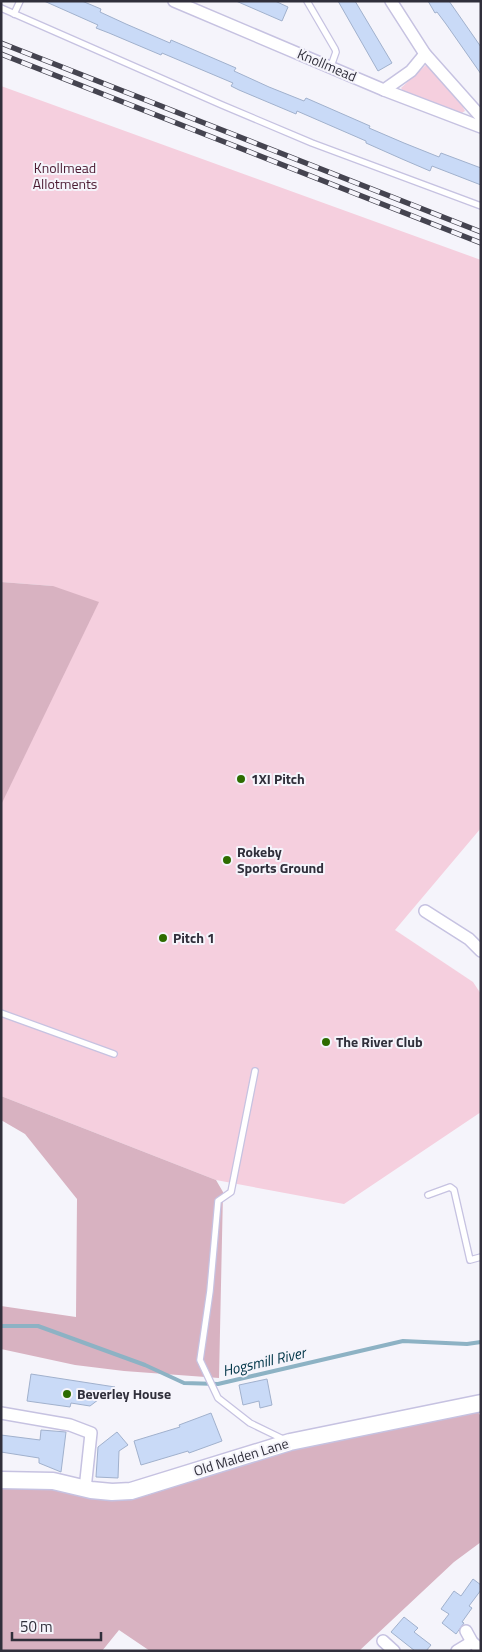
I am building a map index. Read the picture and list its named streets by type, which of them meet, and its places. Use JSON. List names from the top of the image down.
{
  "streets": {
    "main road": ["Old Malden Lane"],
    "street": ["Knollmead"]
  },
  "water": ["Hogsmill River"],
  "parks": ["Knollmead Allotments"],
  "places": [
    "1XI Pitch",
    "Rokeby Sports Ground",
    "Pitch 1",
    "The River Club",
    "Beverley House"
  ],
  "scale_bar": "50 m"
}
